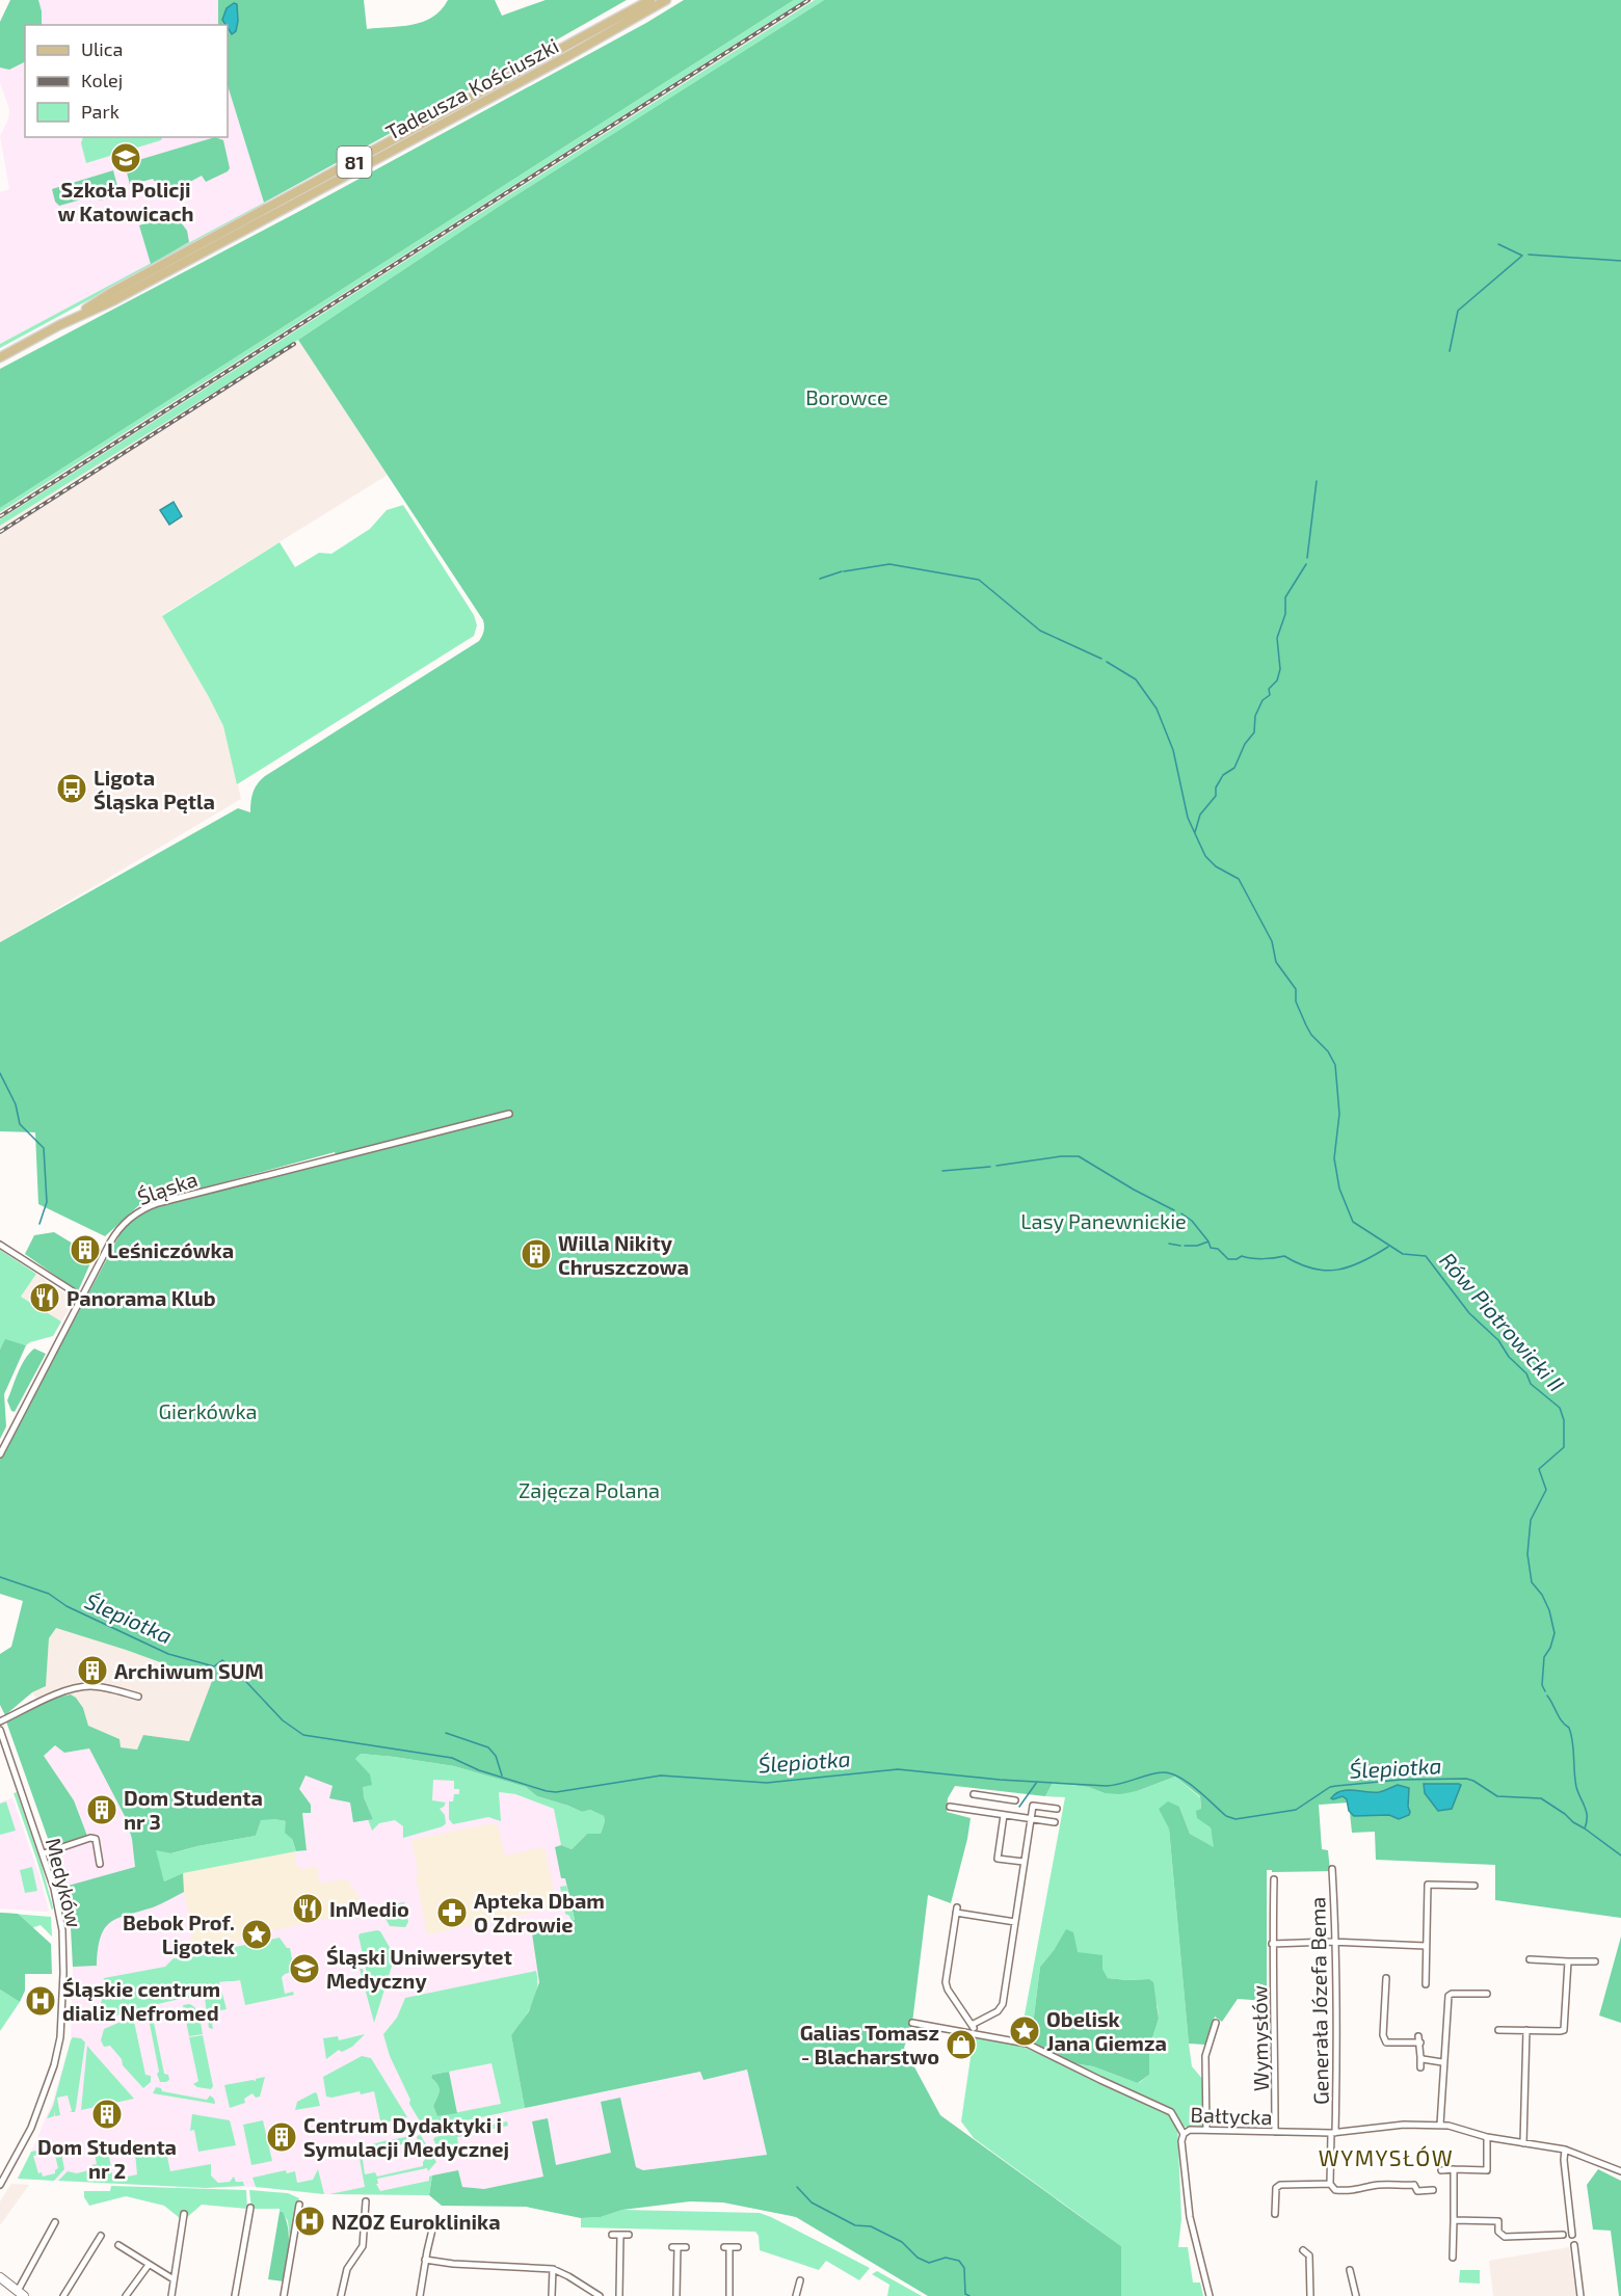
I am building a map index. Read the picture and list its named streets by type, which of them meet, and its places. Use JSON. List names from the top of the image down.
{
  "streets": {
    "main road": ["Tadeusza Kościuszki", "81"],
    "street": [
      "Śląska",
      "Medyków",
      "Generała Józefa Bema",
      "Wymysłów",
      "Bałtycka"
    ]
  },
  "crossings": [
    ["Generała Józefa Bema", "Bałtycka"],
    ["Wymysłów", "Bałtycka"]
  ],
  "districts": ["WYMYSŁÓW"],
  "water": ["Rów Piotrowicki II", "Ślepiotka"],
  "parks": [
    "Borowce",
    "Lasy Panewnickie",
    "Gierkówka",
    "Zajęcza Polana"
  ],
  "places": {
    "school or university": ["Szkoła Policji w Katowicach", "Śląski Uniwersytet Medyczny"],
    "bus stop": ["Ligota Śląska Pętla"],
    "building": [
      "Leśniczówka",
      "Willa Nikity Chruszczowa",
      "Archiwum SUM",
      "Dom Studenta nr 3",
      "Dom Studenta nr 2",
      "Centrum Dydaktyki i Symulacji Medycznej"
    ],
    "restaurant": ["Panorama Klub", "InMedio"],
    "pharmacy": ["Apteka Dbam O Zdrowie"],
    "place": ["Bebok Prof. Ligotek", "Obelisk Jana Giemza"],
    "hospital": ["Śląskie centrum dializ Nefromed", "NZOZ Euroklinika"],
    "shop": ["Galias Tomasz - Blacharstwo"]
  },
  "legend": ["Ulica", "Kolej", "Park"]
}
